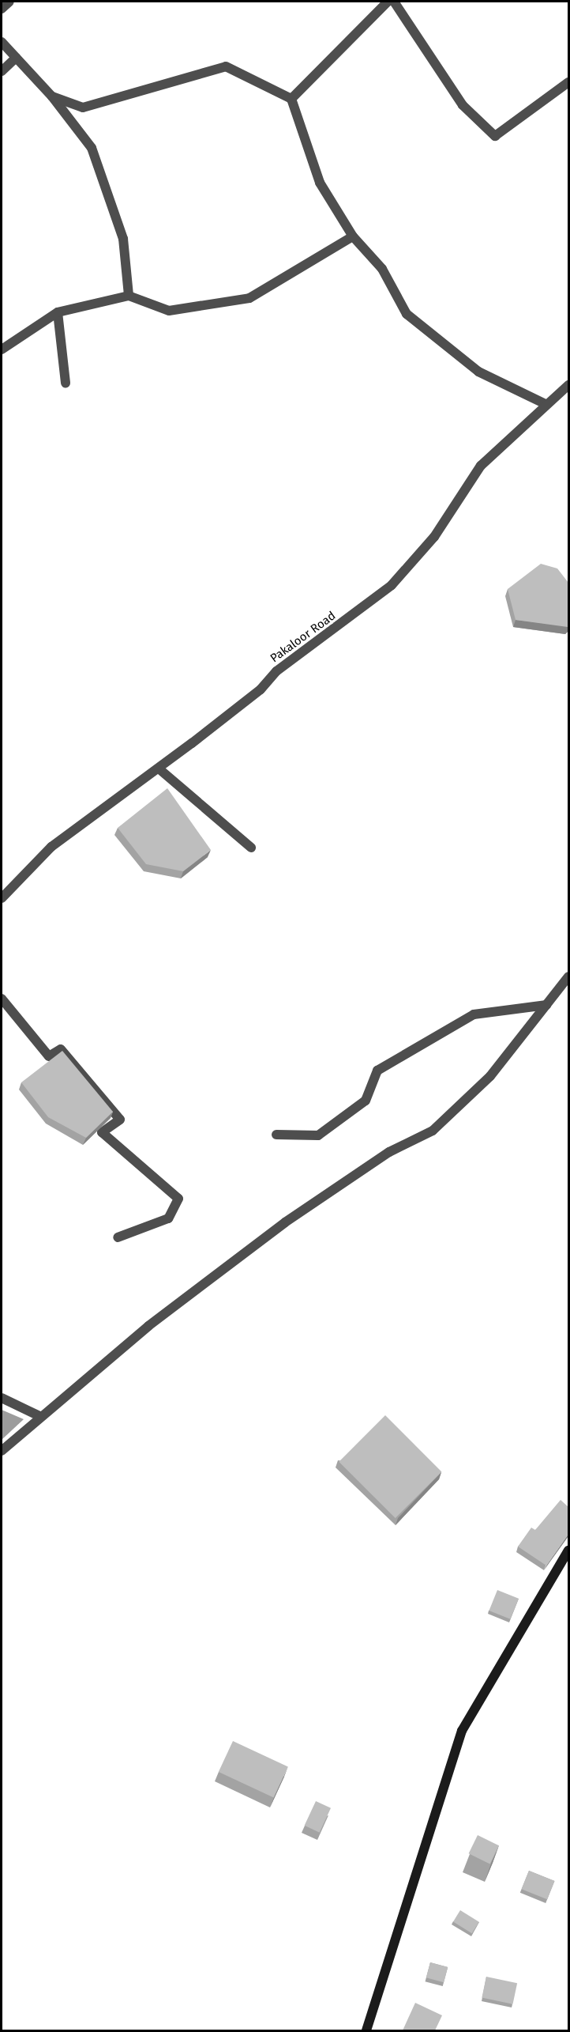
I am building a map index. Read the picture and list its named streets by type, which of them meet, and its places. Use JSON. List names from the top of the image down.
{
  "streets": {
    "street": ["Pakaloor Road"]
  }
}
